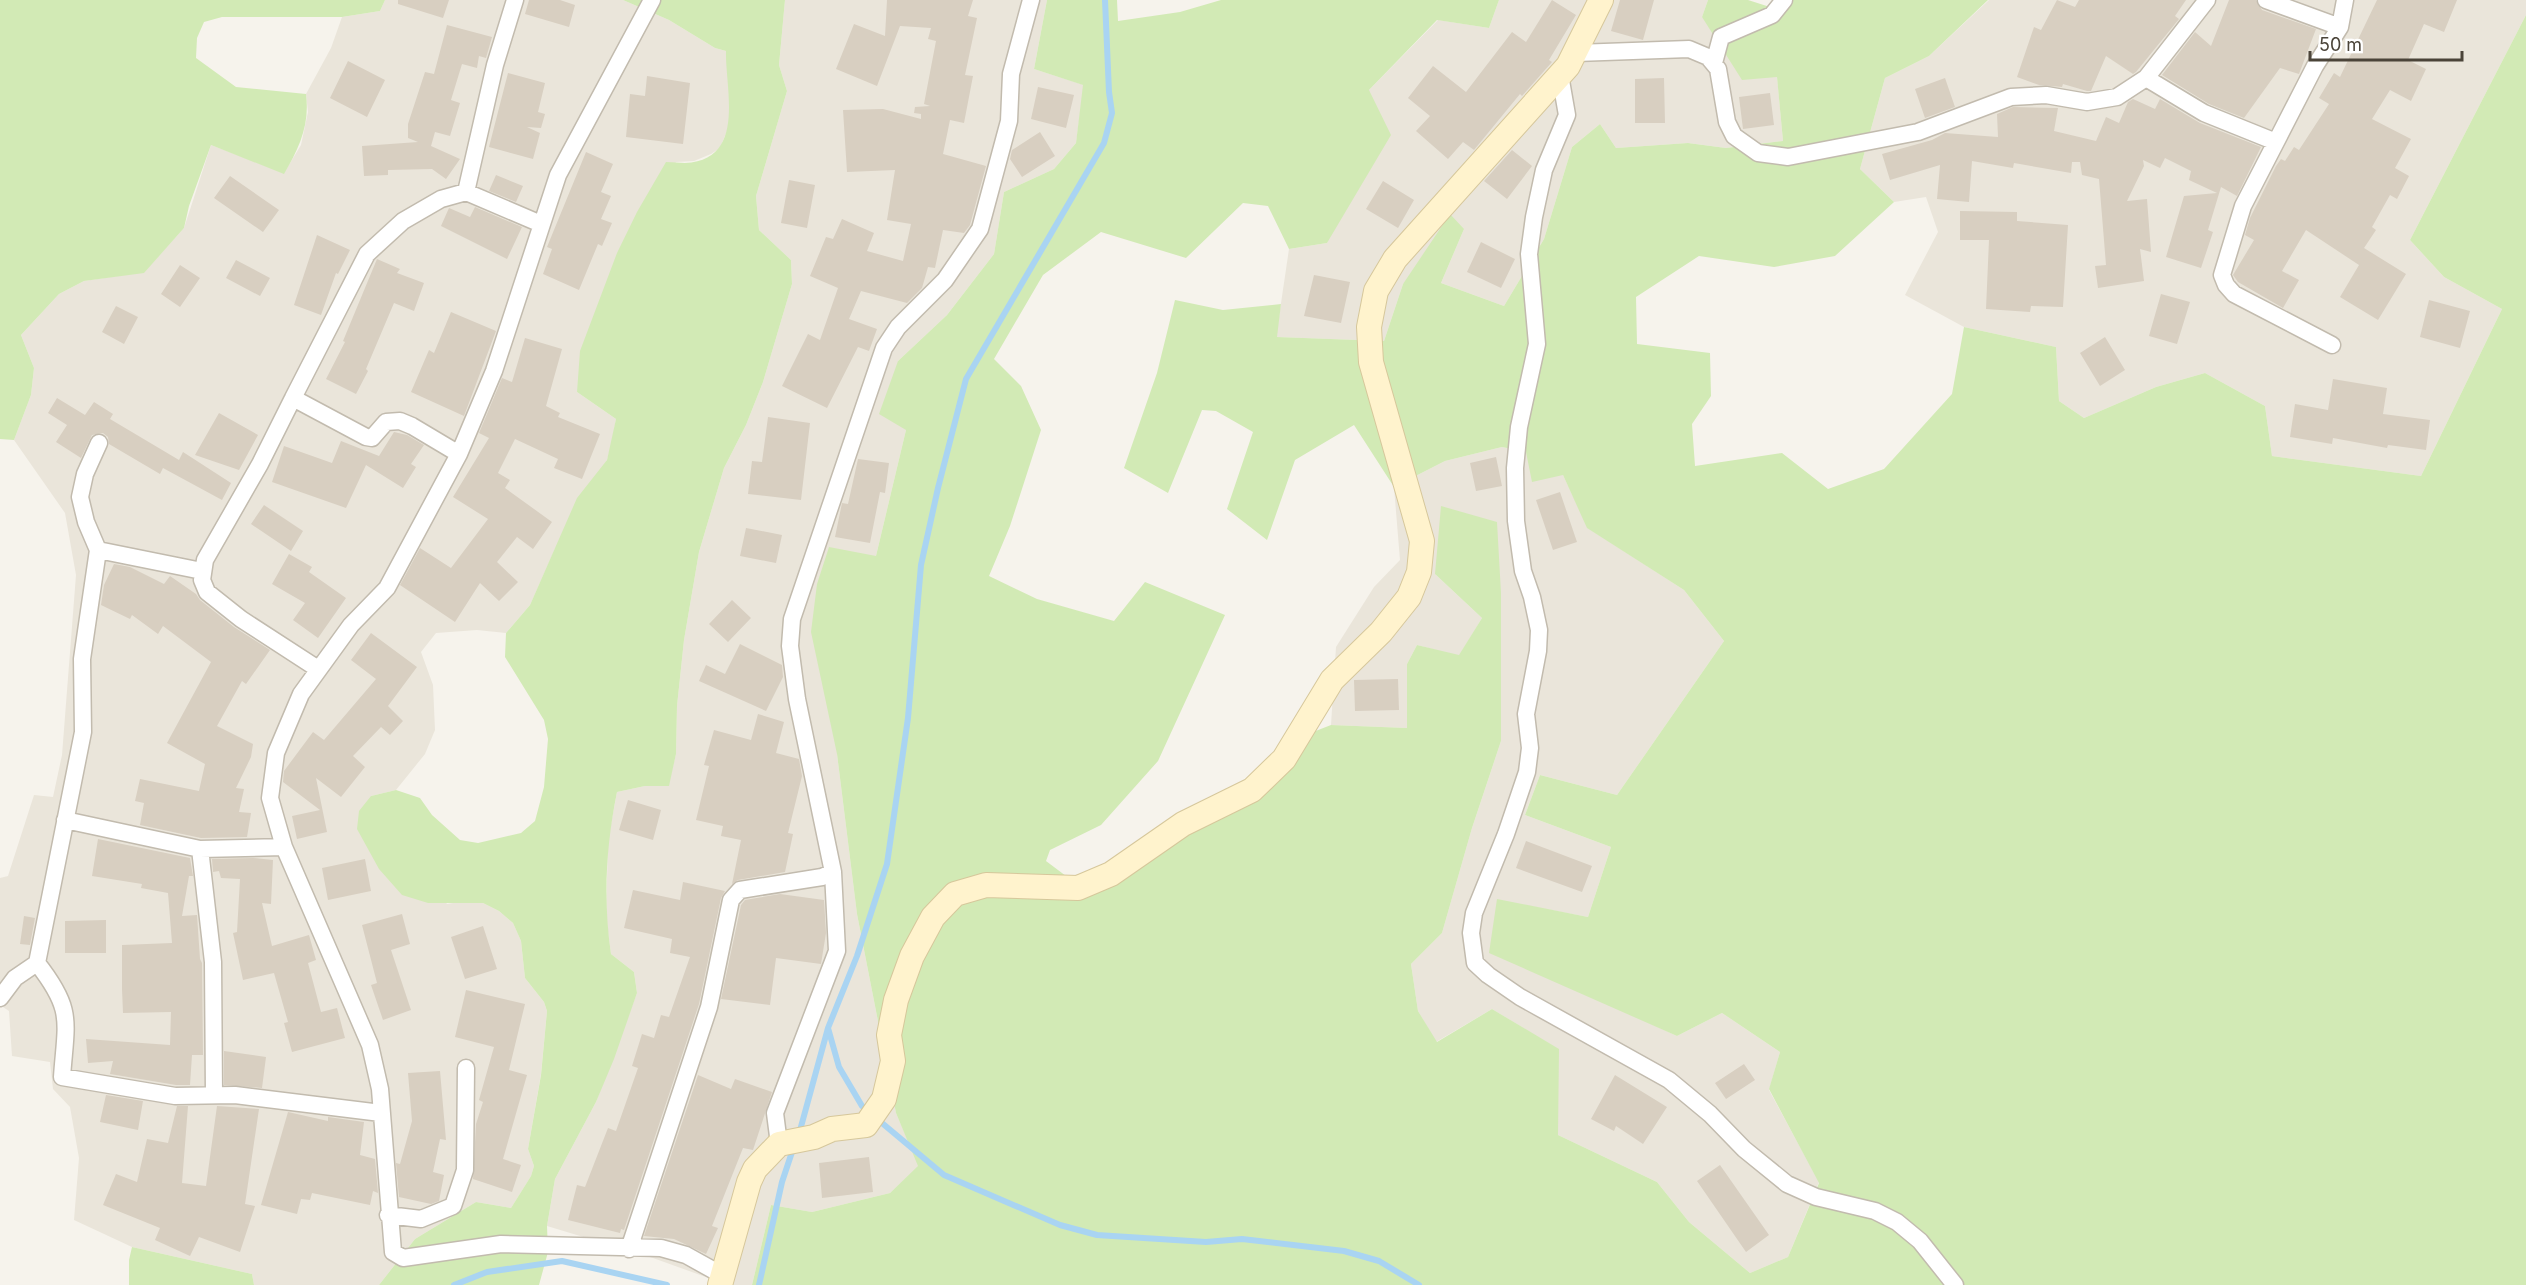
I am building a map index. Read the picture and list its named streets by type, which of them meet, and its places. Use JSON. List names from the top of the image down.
{
  "scale_bar": "50 m"
}
